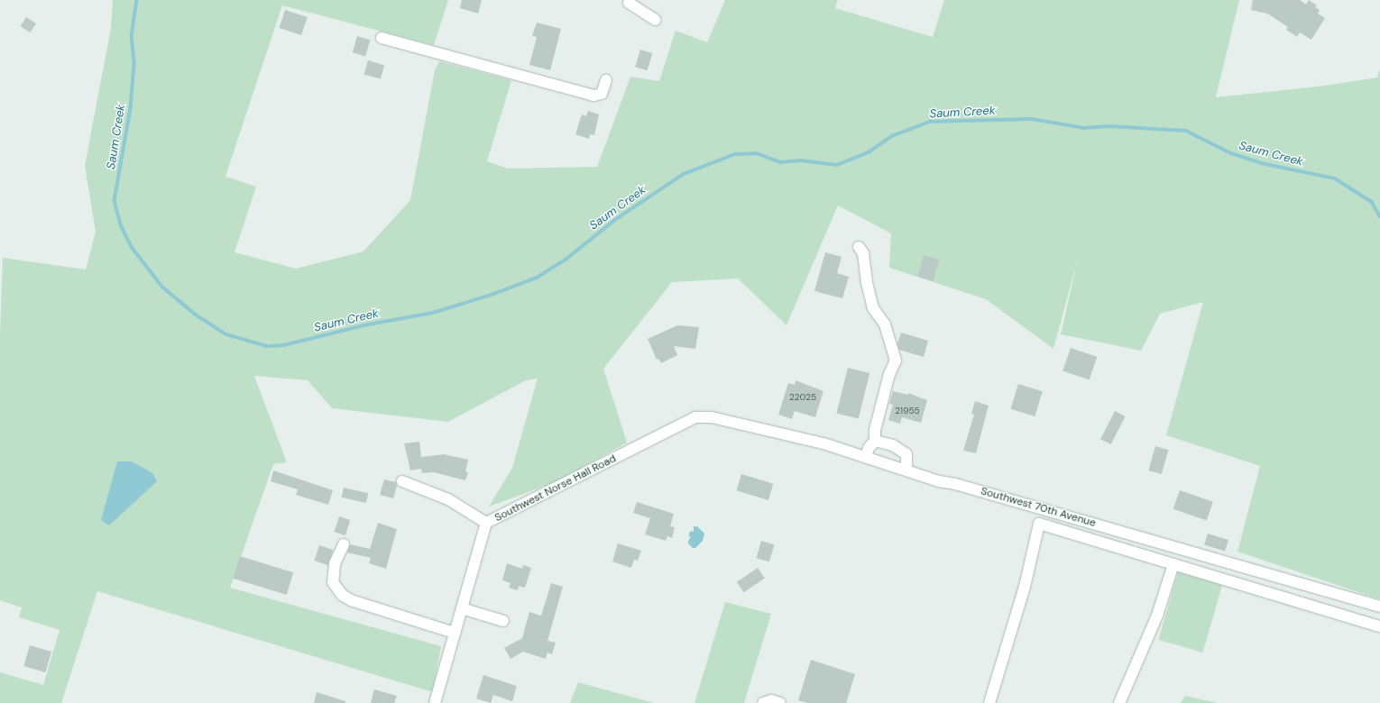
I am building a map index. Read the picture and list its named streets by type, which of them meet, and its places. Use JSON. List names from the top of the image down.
{
  "streets": {
    "street": ["Southwest Norse Hall Road", "Southwest 70th Avenue"]
  },
  "crossings": [
    ["Southwest Norse Hall Road", "Southwest 70th Avenue"]
  ],
  "water": ["Saum Creek"],
  "house_numbers": ["22025", "21955"]
}
